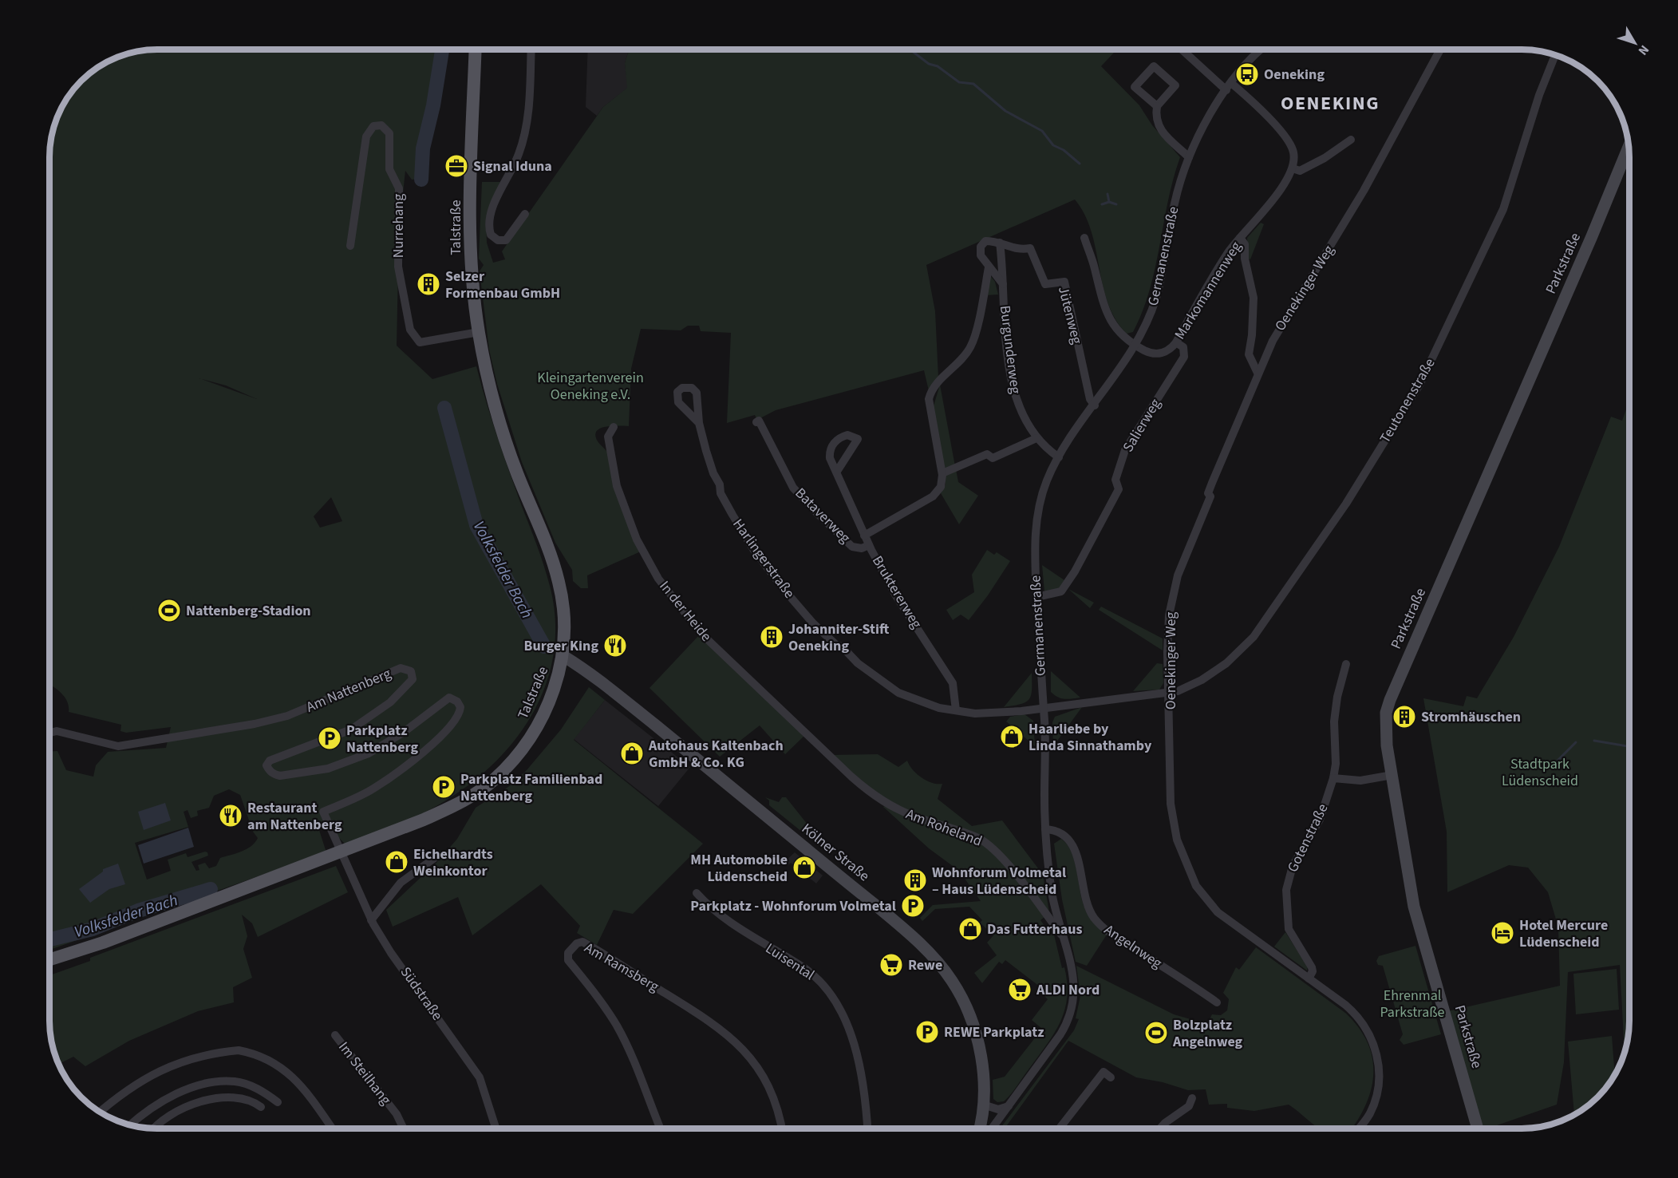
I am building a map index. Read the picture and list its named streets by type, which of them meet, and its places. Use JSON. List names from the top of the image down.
{
  "streets": {
    "main road": ["Talstraße"],
    "street": [
      "Nurrehang",
      "Germanenstraße",
      "Parkstraße",
      "Oenekinger Weg",
      "Markomannenweg",
      "Jütenweg",
      "Burgunderweg",
      "Teutonenstraße",
      "Salierweg",
      "Bataverweg",
      "Harlingerstraße",
      "Bruktererweg",
      "In der Heide",
      "Am Nattenberg",
      "Am Roheland",
      "Gotenstraße",
      "Kölner Straße",
      "Angelnweg",
      "Luisental",
      "Am Ramsberg",
      "Südstraße",
      "Im Steilhang"
    ]
  },
  "crossings": [
    ["Nurrehang", "Talstraße"],
    ["Talstraße", "Am Nattenberg"],
    ["Talstraße", "Kölner Straße"],
    ["Talstraße", "Südstraße"],
    ["Germanenstraße", "Markomannenweg"],
    ["Germanenstraße", "Jütenweg"],
    ["Germanenstraße", "Burgunderweg"],
    ["Germanenstraße", "Salierweg"],
    ["Germanenstraße", "Harlingerstraße"],
    ["Germanenstraße", "Am Roheland"],
    ["Germanenstraße", "Angelnweg"],
    ["Oenekinger Weg", "Teutonenstraße"],
    ["Oenekinger Weg", "Harlingerstraße"],
    ["Oenekinger Weg", "Gotenstraße"],
    ["Markomannenweg", "Salierweg"],
    ["Jütenweg", "Burgunderweg"],
    ["Teutonenstraße", "Harlingerstraße"],
    ["Bataverweg", "Bruktererweg"],
    ["Harlingerstraße", "Bruktererweg"],
    ["In der Heide", "Am Roheland"],
    ["Am Nattenberg", "Südstraße"]
  ],
  "districts": ["OENEKING"],
  "water": ["Volksfelder Bach"],
  "parks": ["Kleingartenverein Oeneking e.V.", "Stadtpark Lüdenscheid", "Ehrenmal Parkstraße"],
  "places": {
    "bus stop": ["Oeneking"],
    "office": ["Signal Iduna"],
    "building": [
      "Selzer Formenbau GmbH",
      "Johanniter-Stift Oeneking",
      "Stromhäuschen",
      "Wohnforum Volmetal – Haus Lüdenscheid"
    ],
    "sports": ["Nattenberg-Stadion", "Bolzplatz Angelnweg"],
    "restaurant": ["Burger King", "Restaurant am Nattenberg"],
    "shop": [
      "Haarliebe by Linda Sinnathamby",
      "Autohaus Kaltenbach GmbH & Co. KG",
      "Eichelhardts Weinkontor",
      "MH Automobile Lüdenscheid",
      "Das Futterhaus"
    ],
    "parking": [
      "Parkplatz Nattenberg",
      "Parkplatz Familienbad Nattenberg",
      "Parkplatz - Wohnforum Volmetal",
      "REWE Parkplatz"
    ],
    "hotel": ["Hotel Mercure Lüdenscheid"],
    "supermarket": ["Rewe", "ALDI Nord"]
  },
  "north": "bottom right"
}
